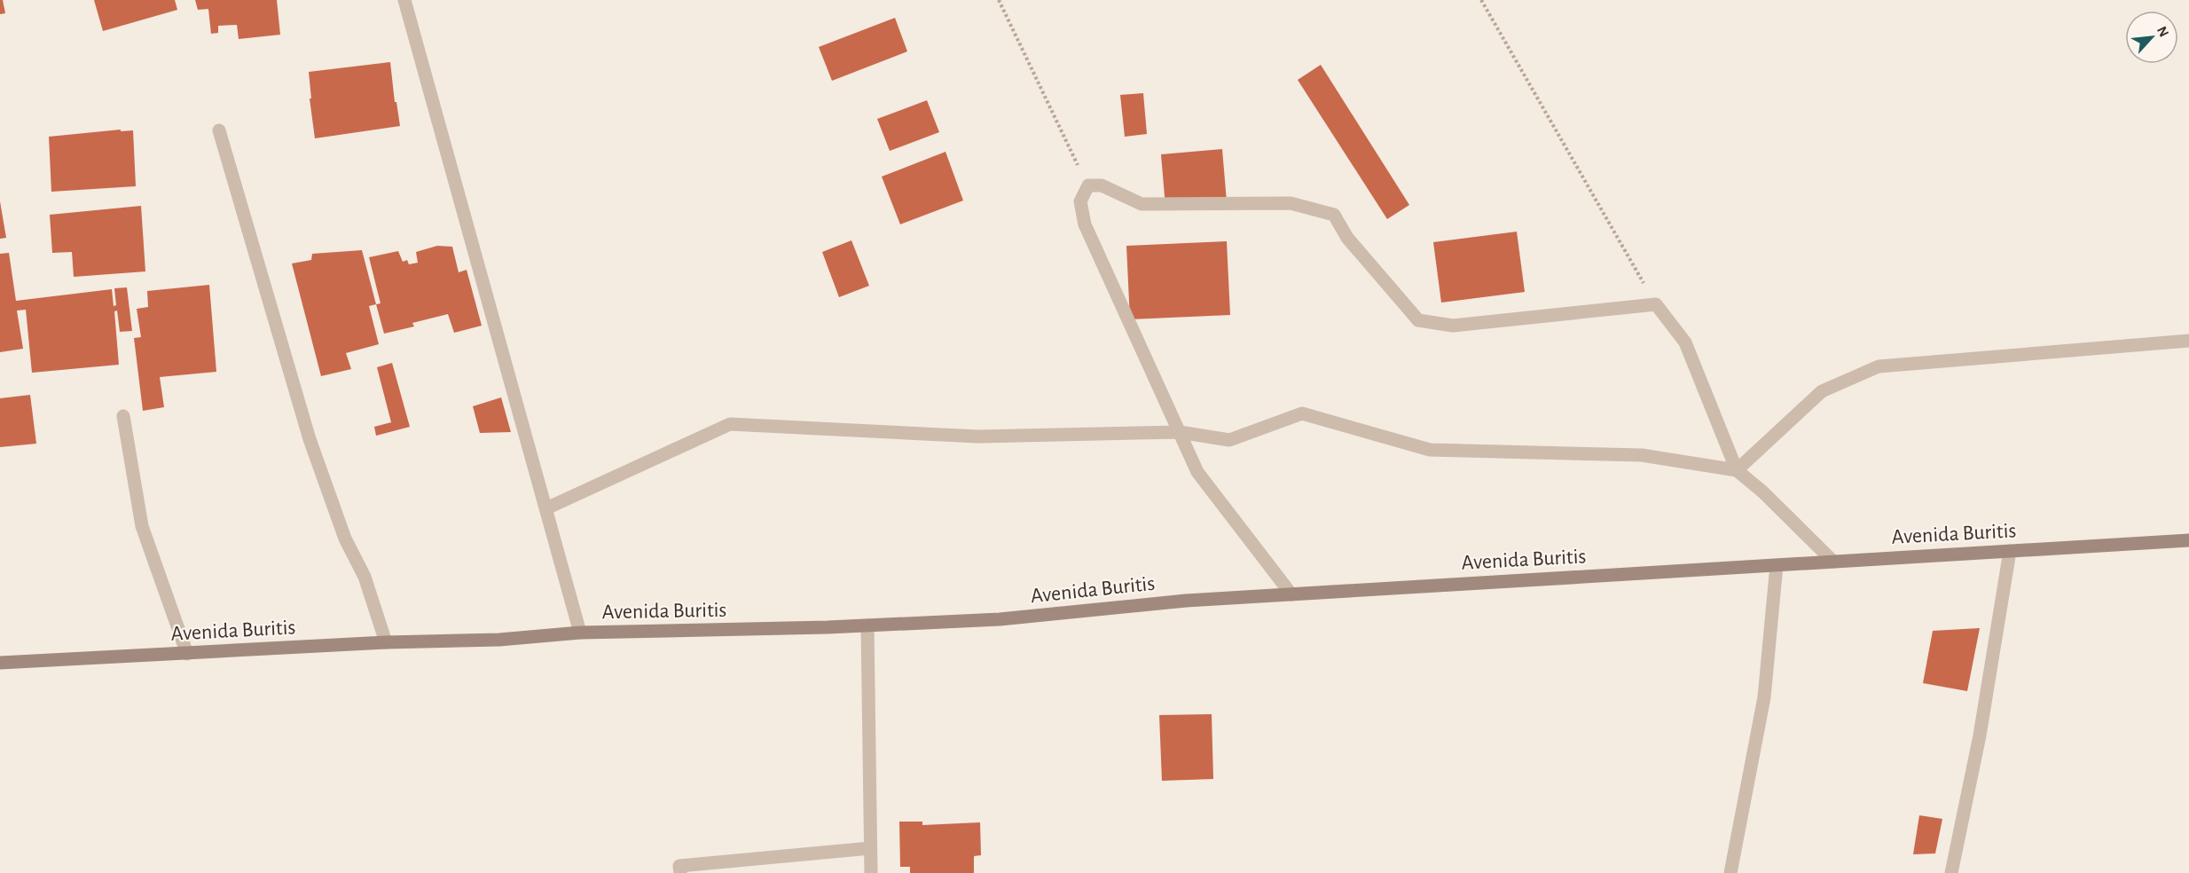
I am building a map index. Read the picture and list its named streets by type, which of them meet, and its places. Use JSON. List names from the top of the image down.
{
  "streets": {
    "street": ["Avenida Buritis"]
  },
  "north": "top right"
}
